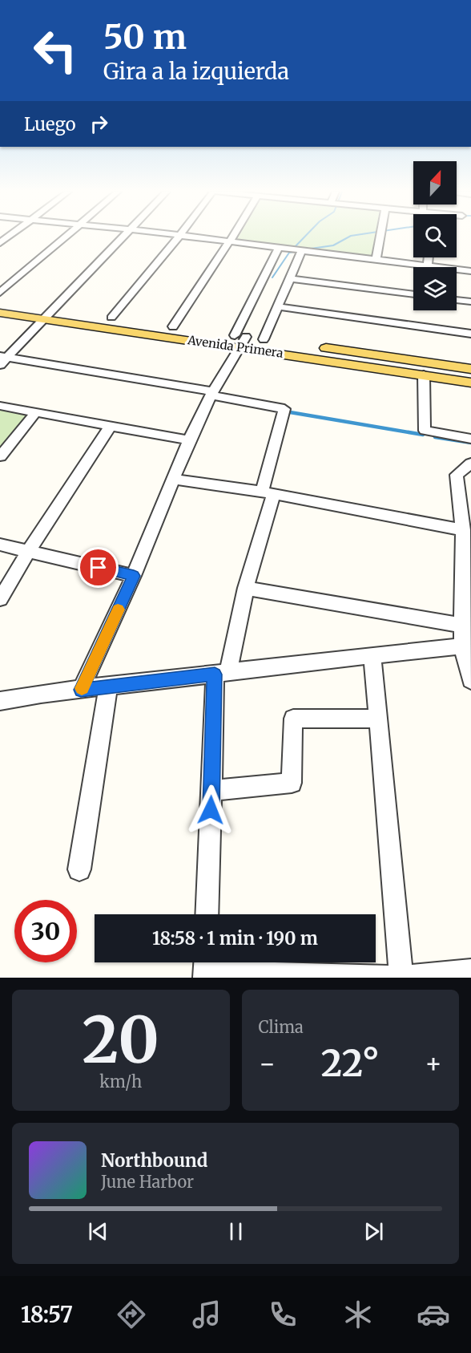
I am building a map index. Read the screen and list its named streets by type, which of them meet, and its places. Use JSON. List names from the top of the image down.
{
  "streets": {
    "main road": ["Avenida Primera"]
  },
  "north": "top",
  "page": {
    "turn": ["50 m", "Gira a la izquierda"],
    "then": "Luego",
    "limit": "30",
    "trip": "18:58 · 1 min · 190 m",
    "tile": [
      ["20", "km/h"],
      "Clima"
    ],
    "heat": ["−", "22°", "+"],
    "song": ["Northbound", "June Harbor"],
    "tabs": "18:57"
  }
}
